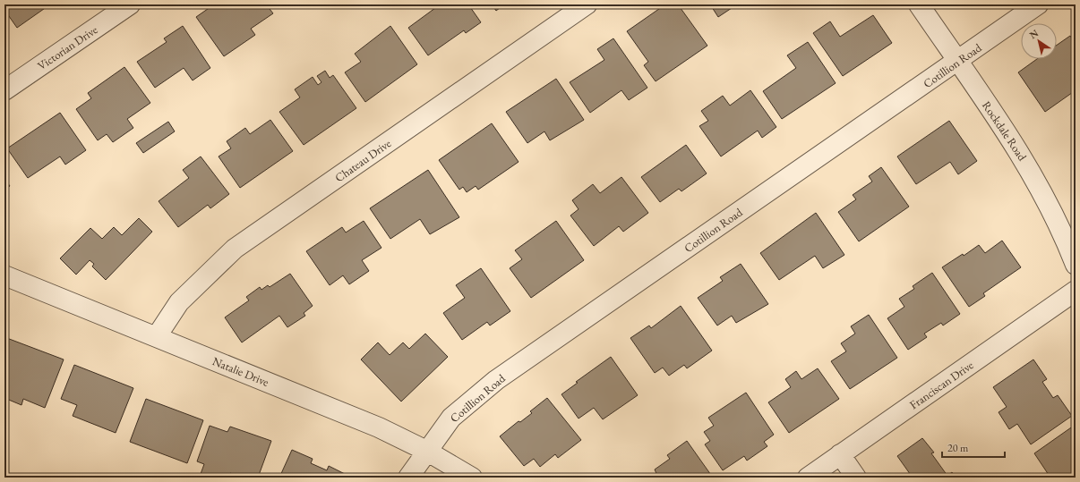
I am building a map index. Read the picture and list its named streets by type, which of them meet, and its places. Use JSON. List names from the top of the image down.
{
  "streets": {
    "street": [
      "Victorian Drive",
      "Cotillion Road",
      "Rockdale Road",
      "Chateau Drive",
      "Natalie Drive",
      "Franciscan Drive"
    ]
  },
  "crossings": [
    ["Cotillion Road", "Rockdale Road"],
    ["Cotillion Road", "Natalie Drive"],
    ["Chateau Drive", "Natalie Drive"]
  ],
  "scale_bar": "20 m",
  "north": "top left"
}
